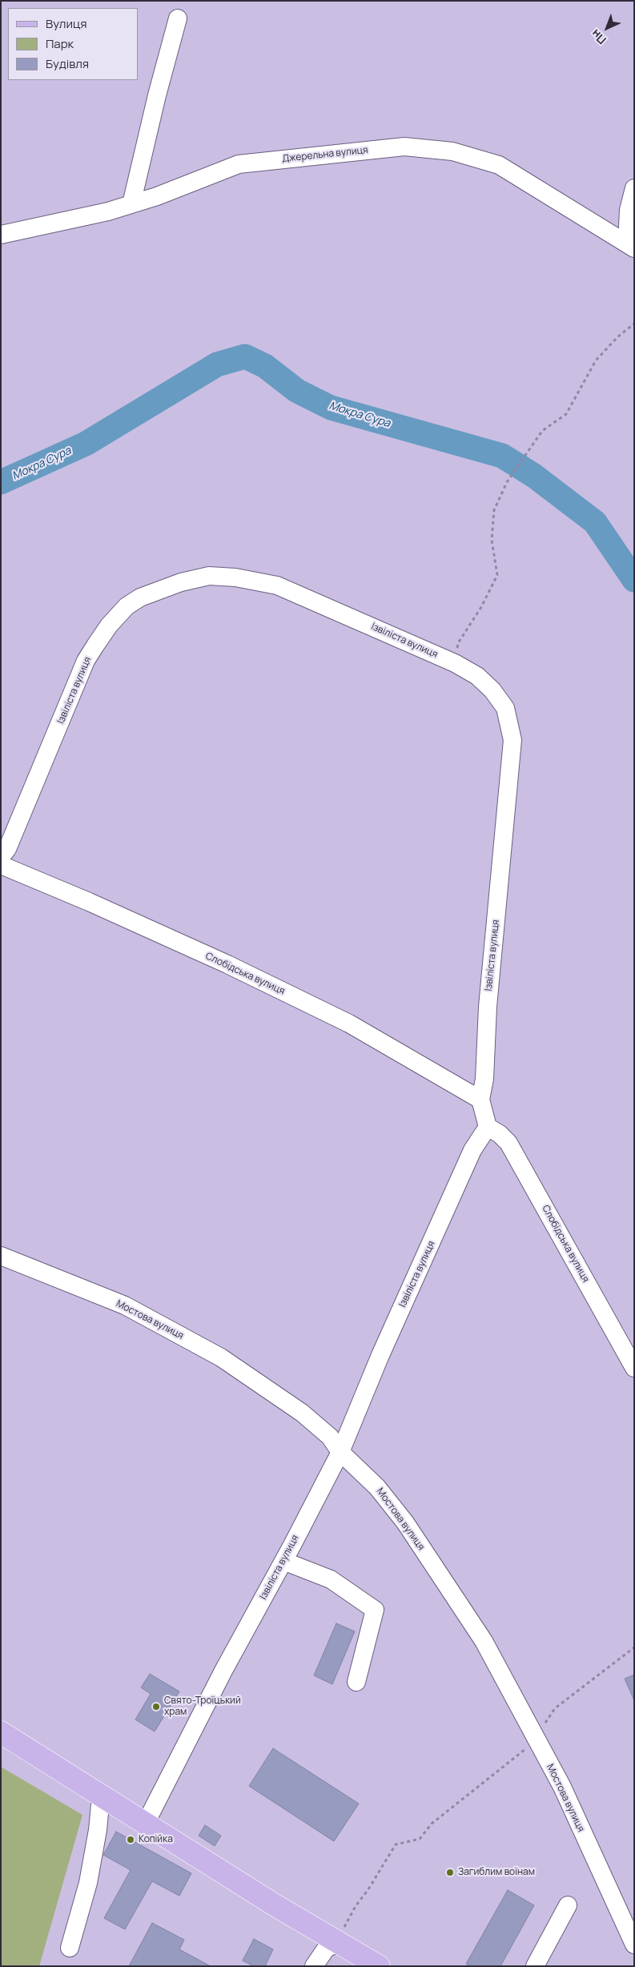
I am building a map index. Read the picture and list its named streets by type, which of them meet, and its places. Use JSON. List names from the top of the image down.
{
  "streets": {
    "street": [
      "Джерельна вулиця",
      "Ізвіліста вулиця",
      "Слобідська вулиця",
      "Мостова вулиця"
    ]
  },
  "crossings": [
    ["Ізвіліста вулиця", "Слобідська вулиця"],
    ["Ізвіліста вулиця", "Мостова вулиця"]
  ],
  "water": ["Мокра Сура"],
  "places": ["Свято-Троїцький храм", "Копійка", "Загиблим воїнам"],
  "legend": ["Вулиця", "Парк", "Будівля"],
  "north": "bottom left"
}
